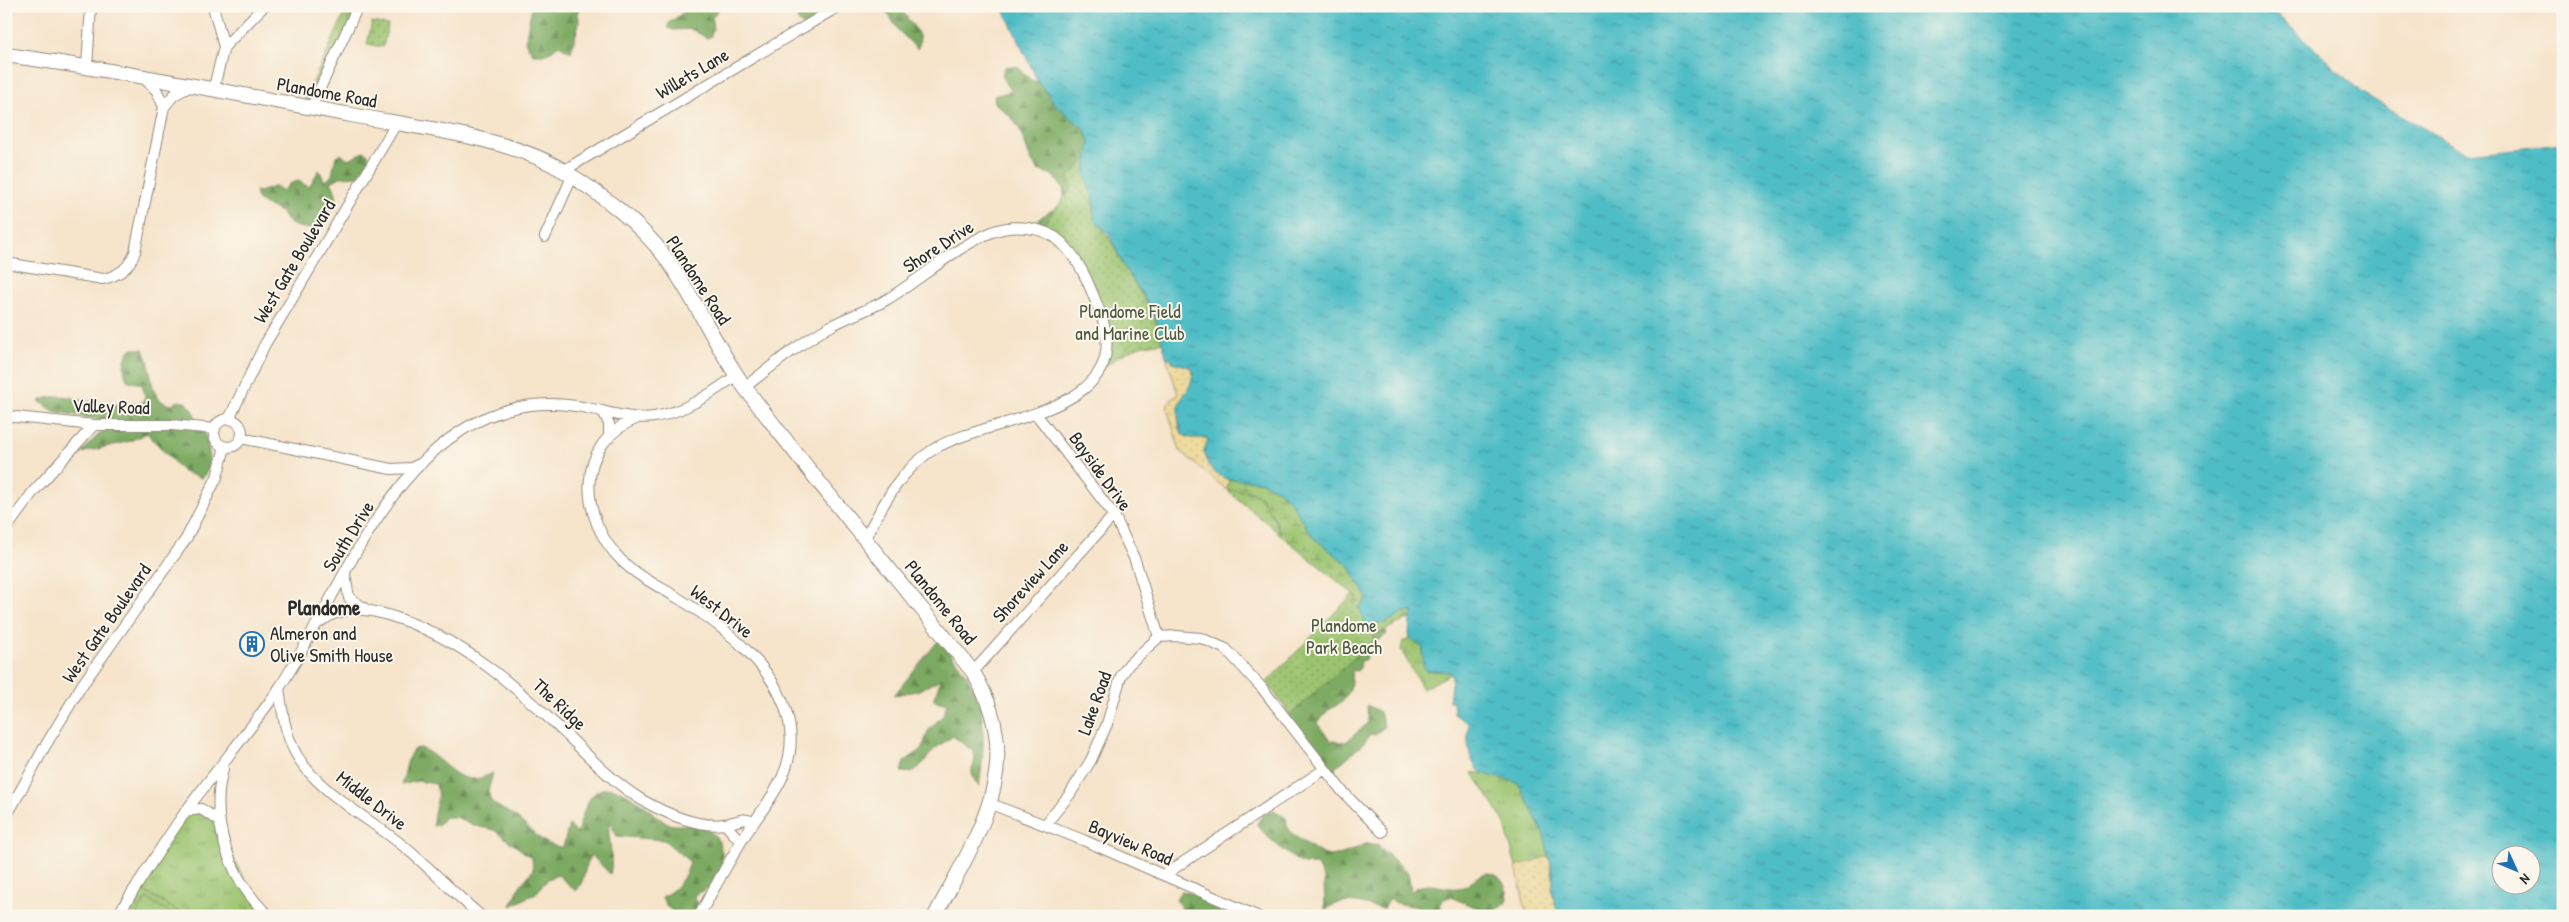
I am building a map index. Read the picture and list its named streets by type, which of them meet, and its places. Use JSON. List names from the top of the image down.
{
  "streets": {
    "main road": ["Plandome Road"],
    "street": [
      "Willets Lane",
      "Shore Drive",
      "West Gate Boulevard",
      "Valley Road",
      "Bayside Drive",
      "South Drive",
      "Shoreview Lane",
      "West Drive",
      "Lake Road",
      "The Ridge",
      "Middle Drive",
      "Bayview Road"
    ]
  },
  "crossings": [
    ["Willets Lane", "Plandome Road"],
    ["Plandome Road", "Shore Drive"],
    ["Plandome Road", "West Gate Boulevard"],
    ["Plandome Road", "South Drive"],
    ["Plandome Road", "Shoreview Lane"],
    ["Plandome Road", "Bayview Road"],
    ["Shore Drive", "Bayside Drive"],
    ["West Gate Boulevard", "Valley Road"],
    ["Bayside Drive", "Shoreview Lane"],
    ["Bayside Drive", "Lake Road"],
    ["South Drive", "West Drive"],
    ["South Drive", "The Ridge"],
    ["South Drive", "Middle Drive"],
    ["West Drive", "The Ridge"],
    ["Lake Road", "Bayview Road"]
  ],
  "districts": ["Plandome"],
  "parks": ["Plandome Field and Marine Club", "Plandome Park Beach"],
  "places": {
    "building": ["Almeron and Olive Smith House"]
  },
  "north": "bottom right"
}
